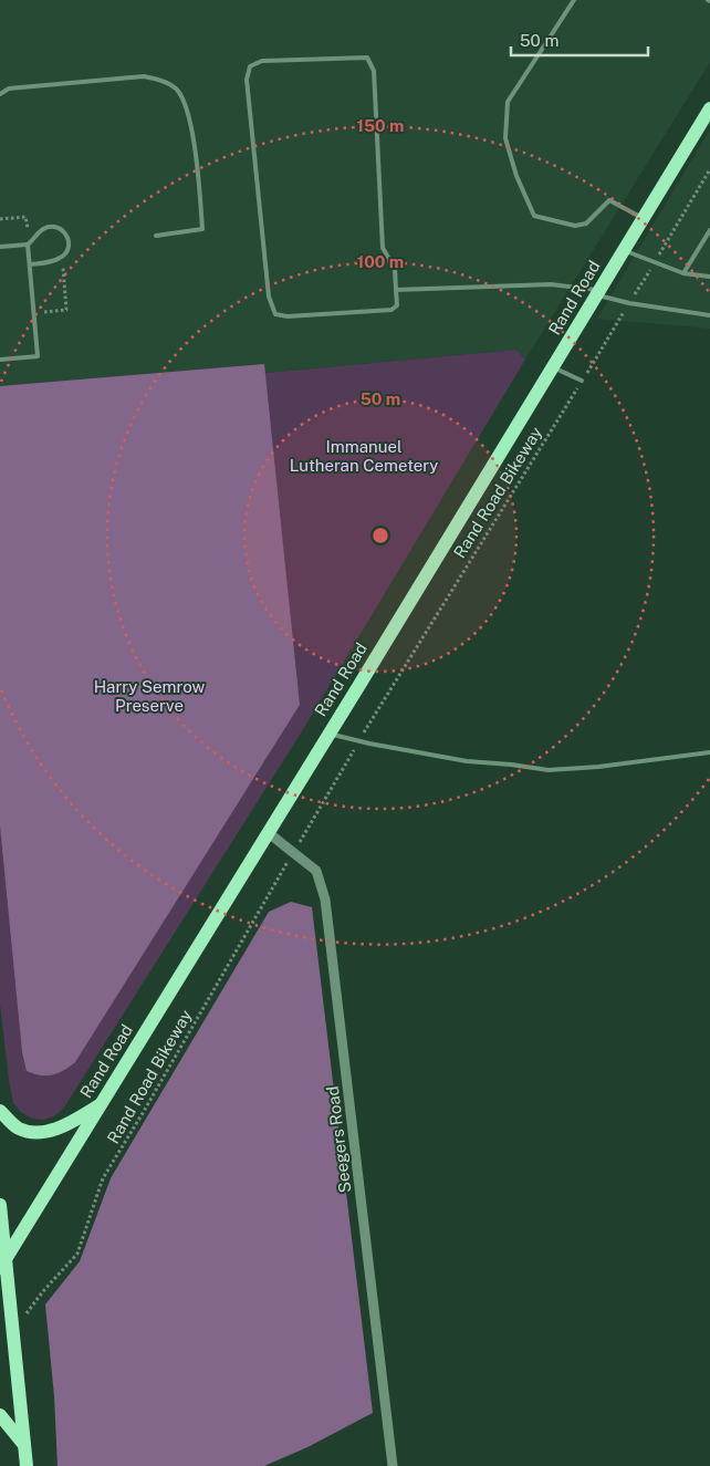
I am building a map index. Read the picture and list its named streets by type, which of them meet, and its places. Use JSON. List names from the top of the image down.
{
  "streets": {
    "main road": ["Rand Road"],
    "street": ["Seegers Road"],
    "path": ["Rand Road Bikeway"]
  },
  "crossings": [
    ["Rand Road", "Seegers Road"]
  ],
  "parks": ["Immanuel Lutheran Cemetery", "Harry Semrow Preserve"],
  "scale_bar": "50 m",
  "rings": ["150 m", "100 m", "50 m"]
}
